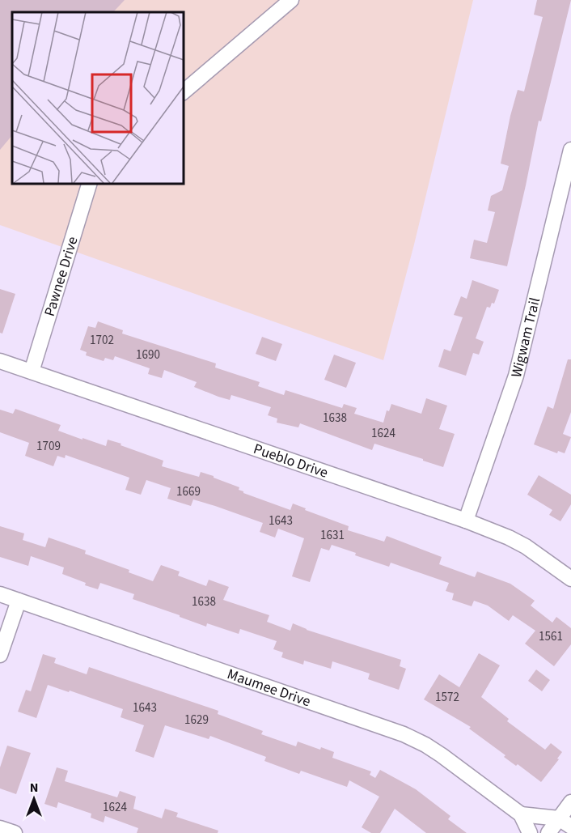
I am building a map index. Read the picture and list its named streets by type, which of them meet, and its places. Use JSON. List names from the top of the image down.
{
  "streets": {
    "street": [
      "Pawnee Drive",
      "Wigwam Trail",
      "Pueblo Drive",
      "Maumee Drive"
    ]
  },
  "crossings": [
    ["Pawnee Drive", "Pueblo Drive"],
    ["Wigwam Trail", "Pueblo Drive"]
  ],
  "house_numbers": [
    "1702",
    "1690",
    "1638",
    "1624",
    "1709",
    "1669",
    "1643",
    "1631",
    "1638",
    "1561",
    "1572",
    "1643",
    "1629",
    "1624"
  ],
  "north": "top"
}
